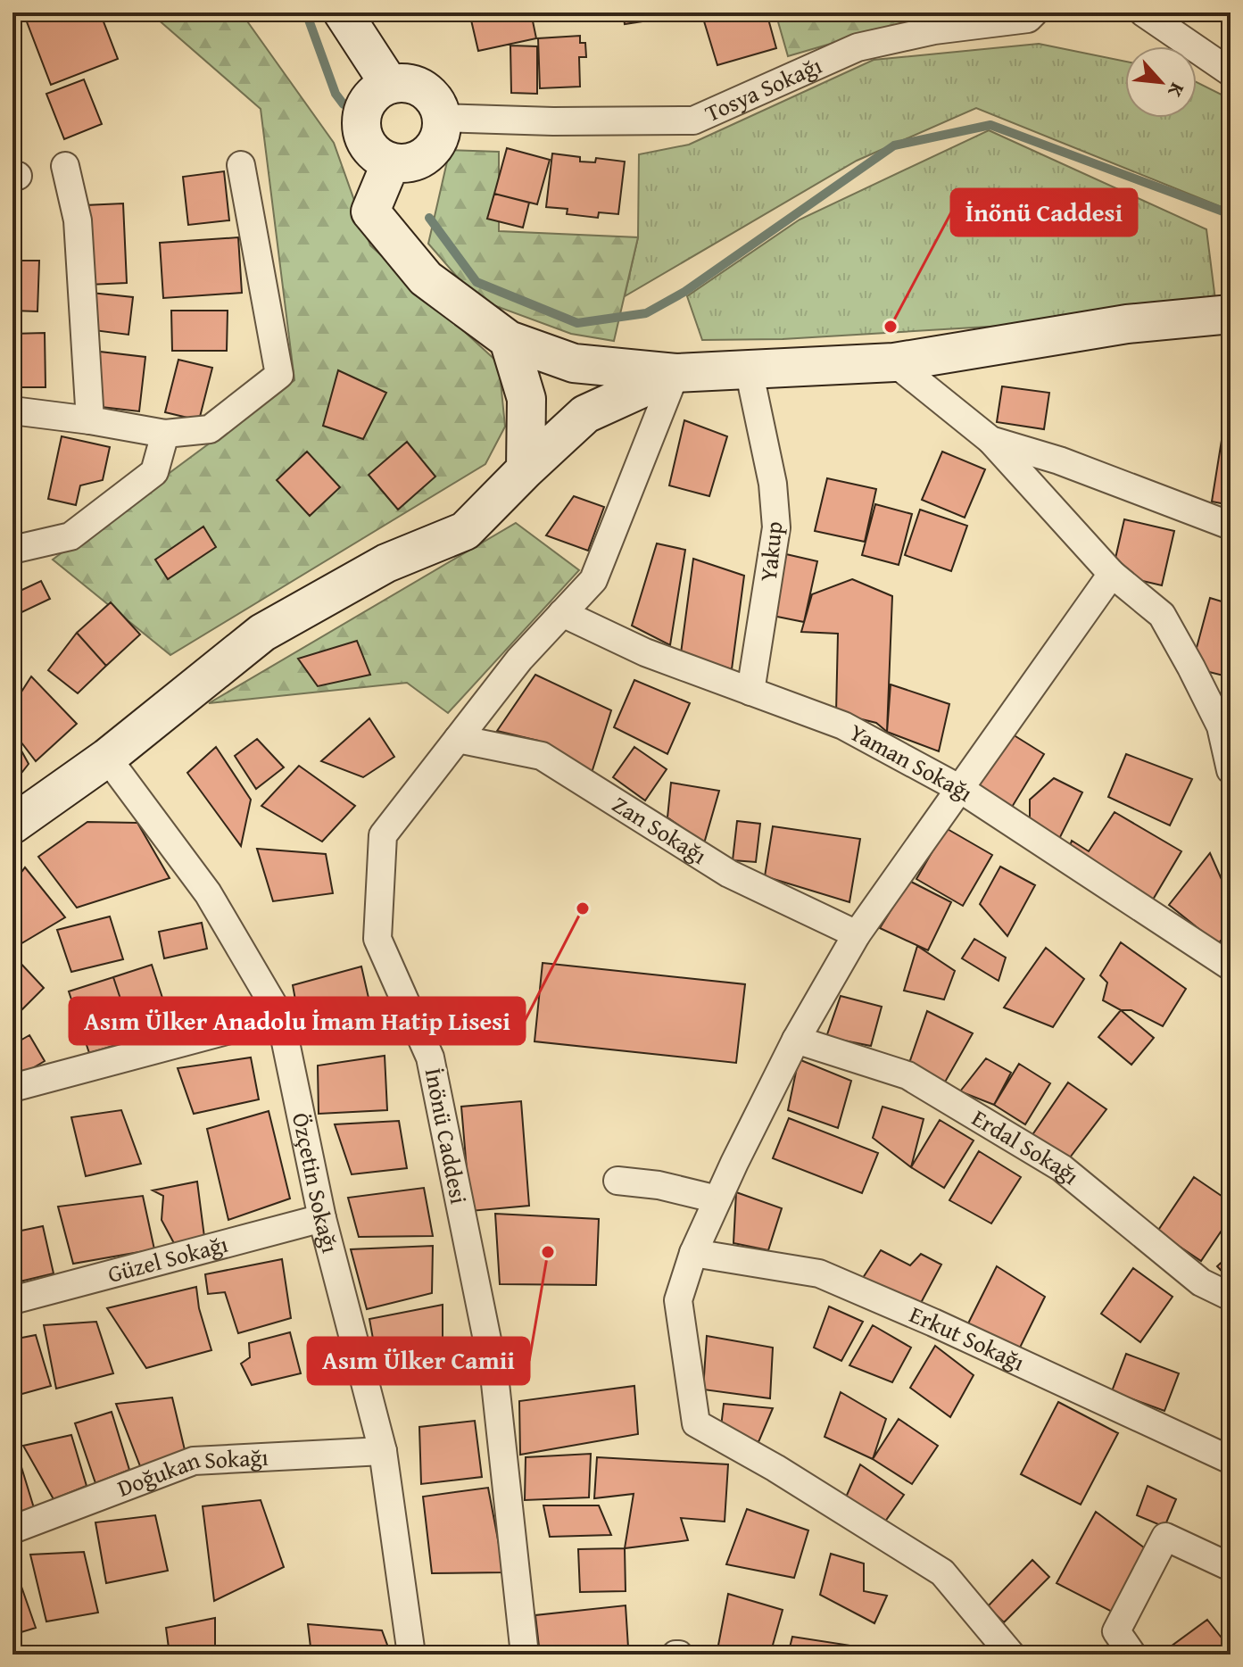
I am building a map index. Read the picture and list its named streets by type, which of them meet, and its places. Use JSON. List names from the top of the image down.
{
  "streets": {
    "street": [
      "Tosya Sokağı",
      "Yakup",
      "Yaman Sokağı",
      "Zan Sokağı",
      "İnönü Caddesi",
      "Erdal Sokağı",
      "Özçetin Sokağı",
      "Güzel Sokağı",
      "Erkut Sokağı",
      "Doğukan Sokağı"
    ]
  },
  "crossings": [
    ["Yakup", "Yaman Sokağı"],
    ["Yaman Sokağı", "İnönü Caddesi"],
    ["Zan Sokağı", "İnönü Caddesi"],
    ["Özçetin Sokağı", "Güzel Sokağı"],
    ["Özçetin Sokağı", "Doğukan Sokağı"]
  ],
  "places": ["İnönü Caddesi", "Asım Ülker Anadolu İmam Hatip Lisesi", "Asım Ülker Camii"],
  "north": "bottom right"
}
